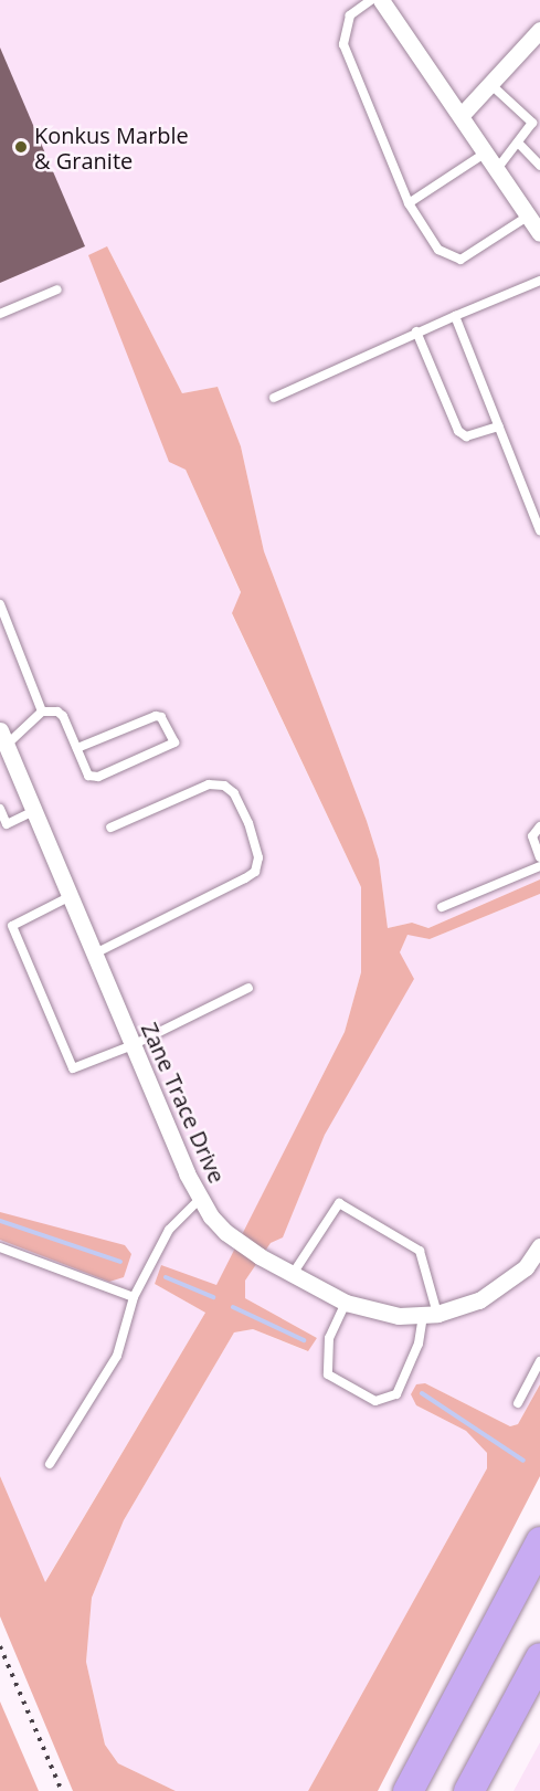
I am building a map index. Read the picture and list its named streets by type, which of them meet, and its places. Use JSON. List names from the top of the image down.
{
  "streets": {
    "street": ["Zane Trace Drive"]
  },
  "places": ["Konkus Marble & Granite"]
}
